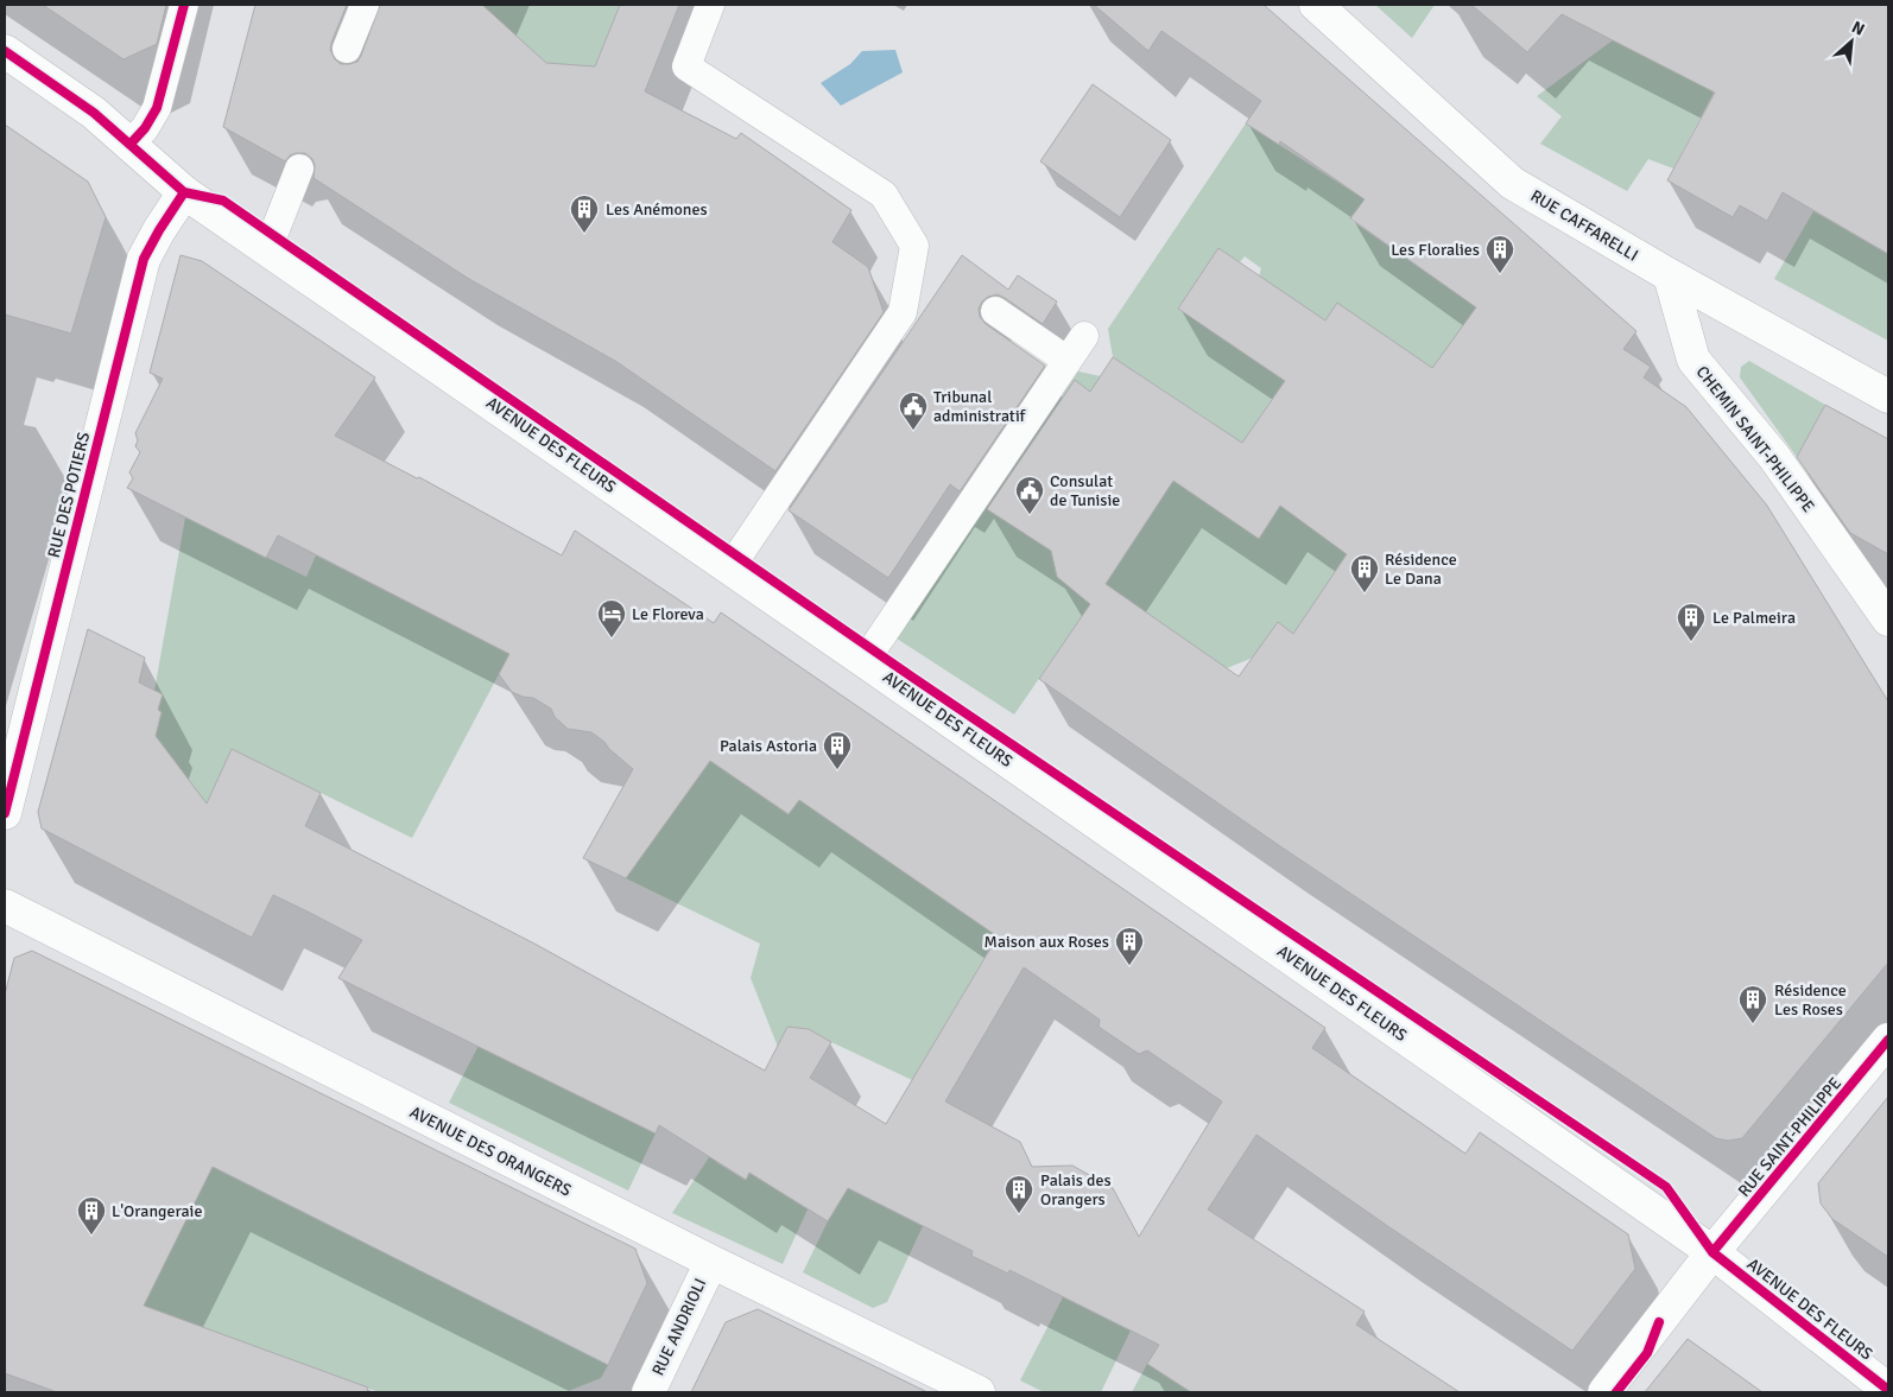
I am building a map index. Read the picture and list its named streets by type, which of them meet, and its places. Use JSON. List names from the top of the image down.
{
  "streets": {
    "street": [
      "RUE CAFFARELLI",
      "CHEMIN SAINT-PHILIPPE",
      "AVENUE DES FLEURS",
      "RUE DES POTIERS",
      "RUE SAINT-PHILIPPE",
      "AVENUE DES ORANGERS",
      "RUE ANDRIOLI"
    ]
  },
  "crossings": [
    ["RUE CAFFARELLI", "CHEMIN SAINT-PHILIPPE"],
    ["AVENUE DES FLEURS", "RUE DES POTIERS"],
    ["AVENUE DES FLEURS", "RUE SAINT-PHILIPPE"],
    ["AVENUE DES ORANGERS", "RUE ANDRIOLI"]
  ],
  "places": {
    "building": [
      "Les Anémones",
      "Les Floralies",
      "Résidence Le Dana",
      "Le Palmeira",
      "Palais Astoria",
      "Maison aux Roses",
      "Résidence Les Roses",
      "Palais des Orangers",
      "L'Orangeraie"
    ],
    "public building": ["Tribunal administratif", "Consulat de Tunisie"],
    "hotel": ["Le Floreva"]
  },
  "north": "top right"
}
